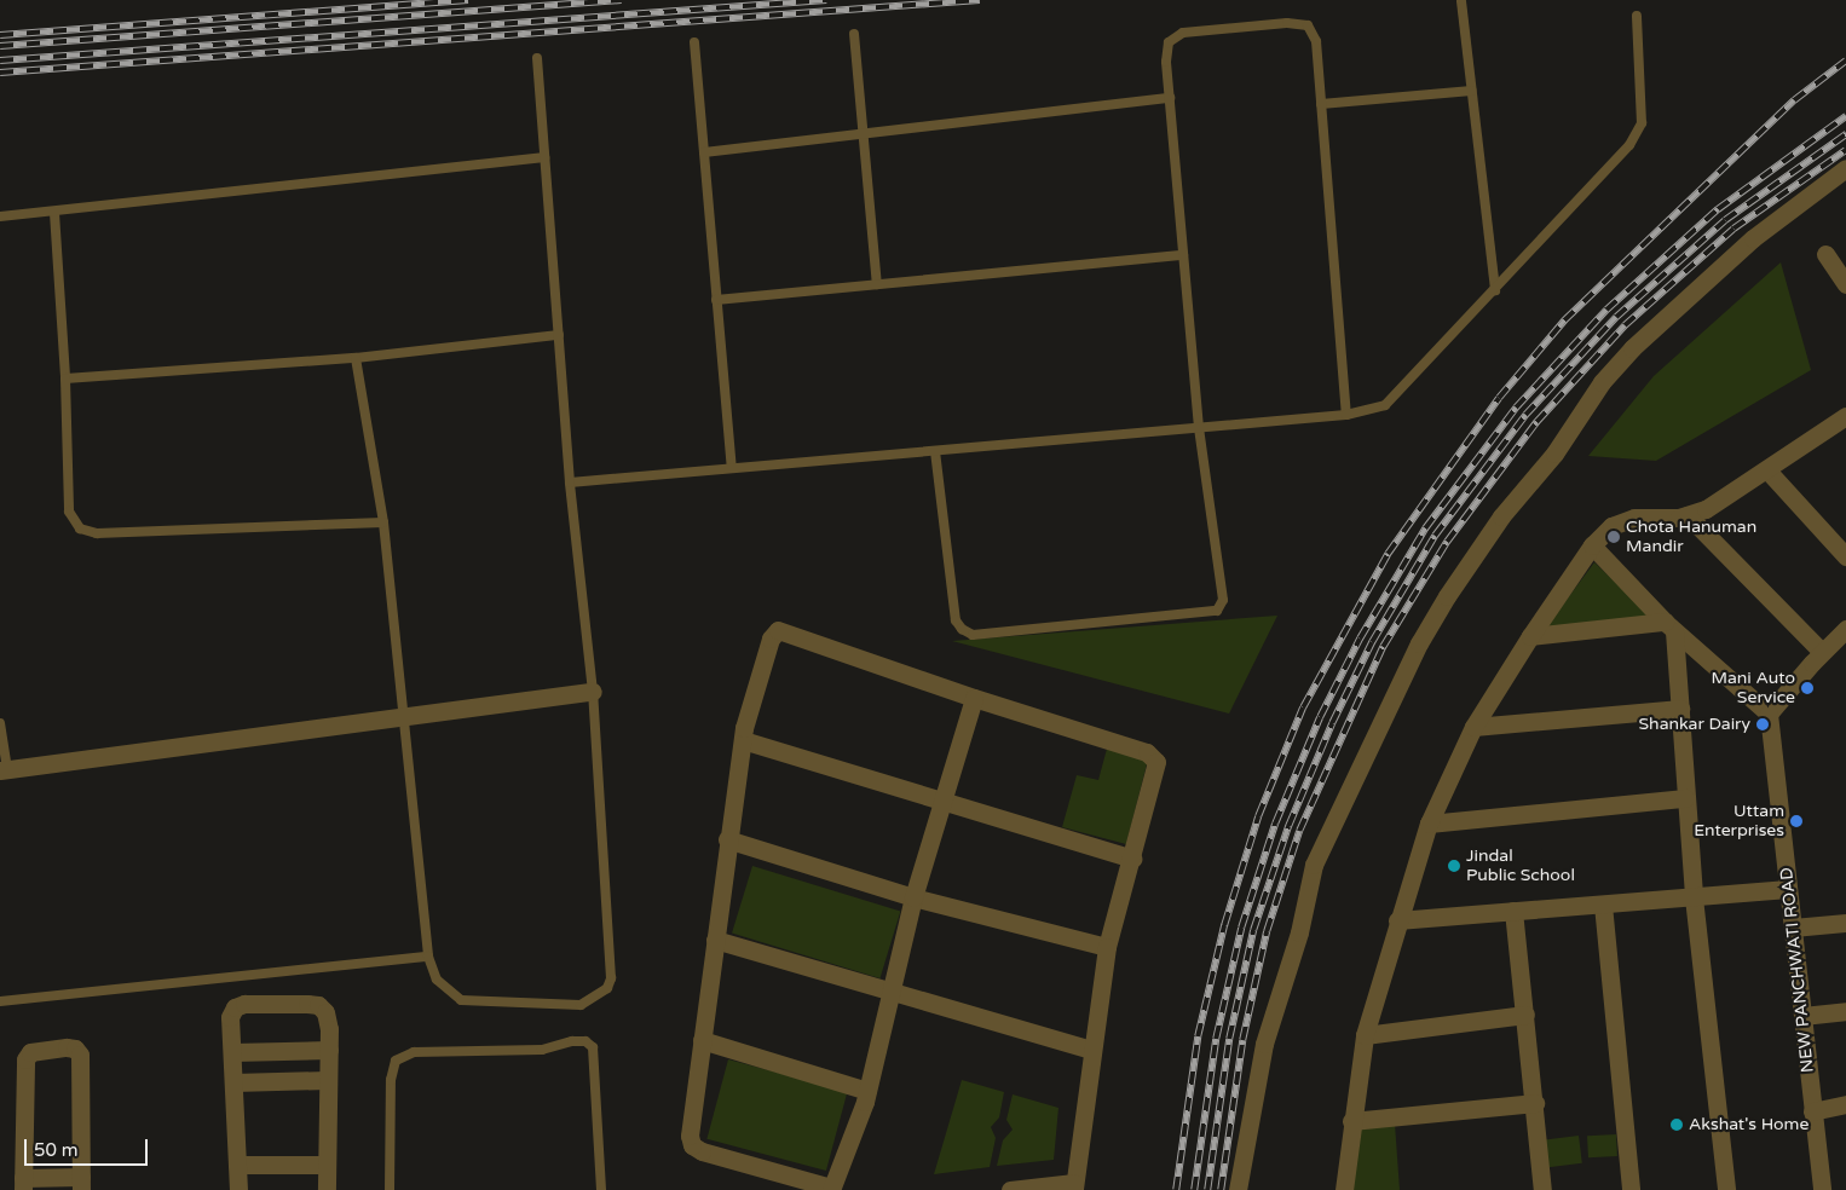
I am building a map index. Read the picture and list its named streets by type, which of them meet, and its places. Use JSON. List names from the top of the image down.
{
  "streets": {
    "street": ["NEW PANCHWATI ROAD"]
  },
  "places": [
    "Chota Hanuman Mandir",
    "Mani Auto Service",
    "Shankar Dairy",
    "Uttam Enterprises",
    "Jindal Public School",
    "Akshat's Home"
  ],
  "scale_bar": "50 m"
}
